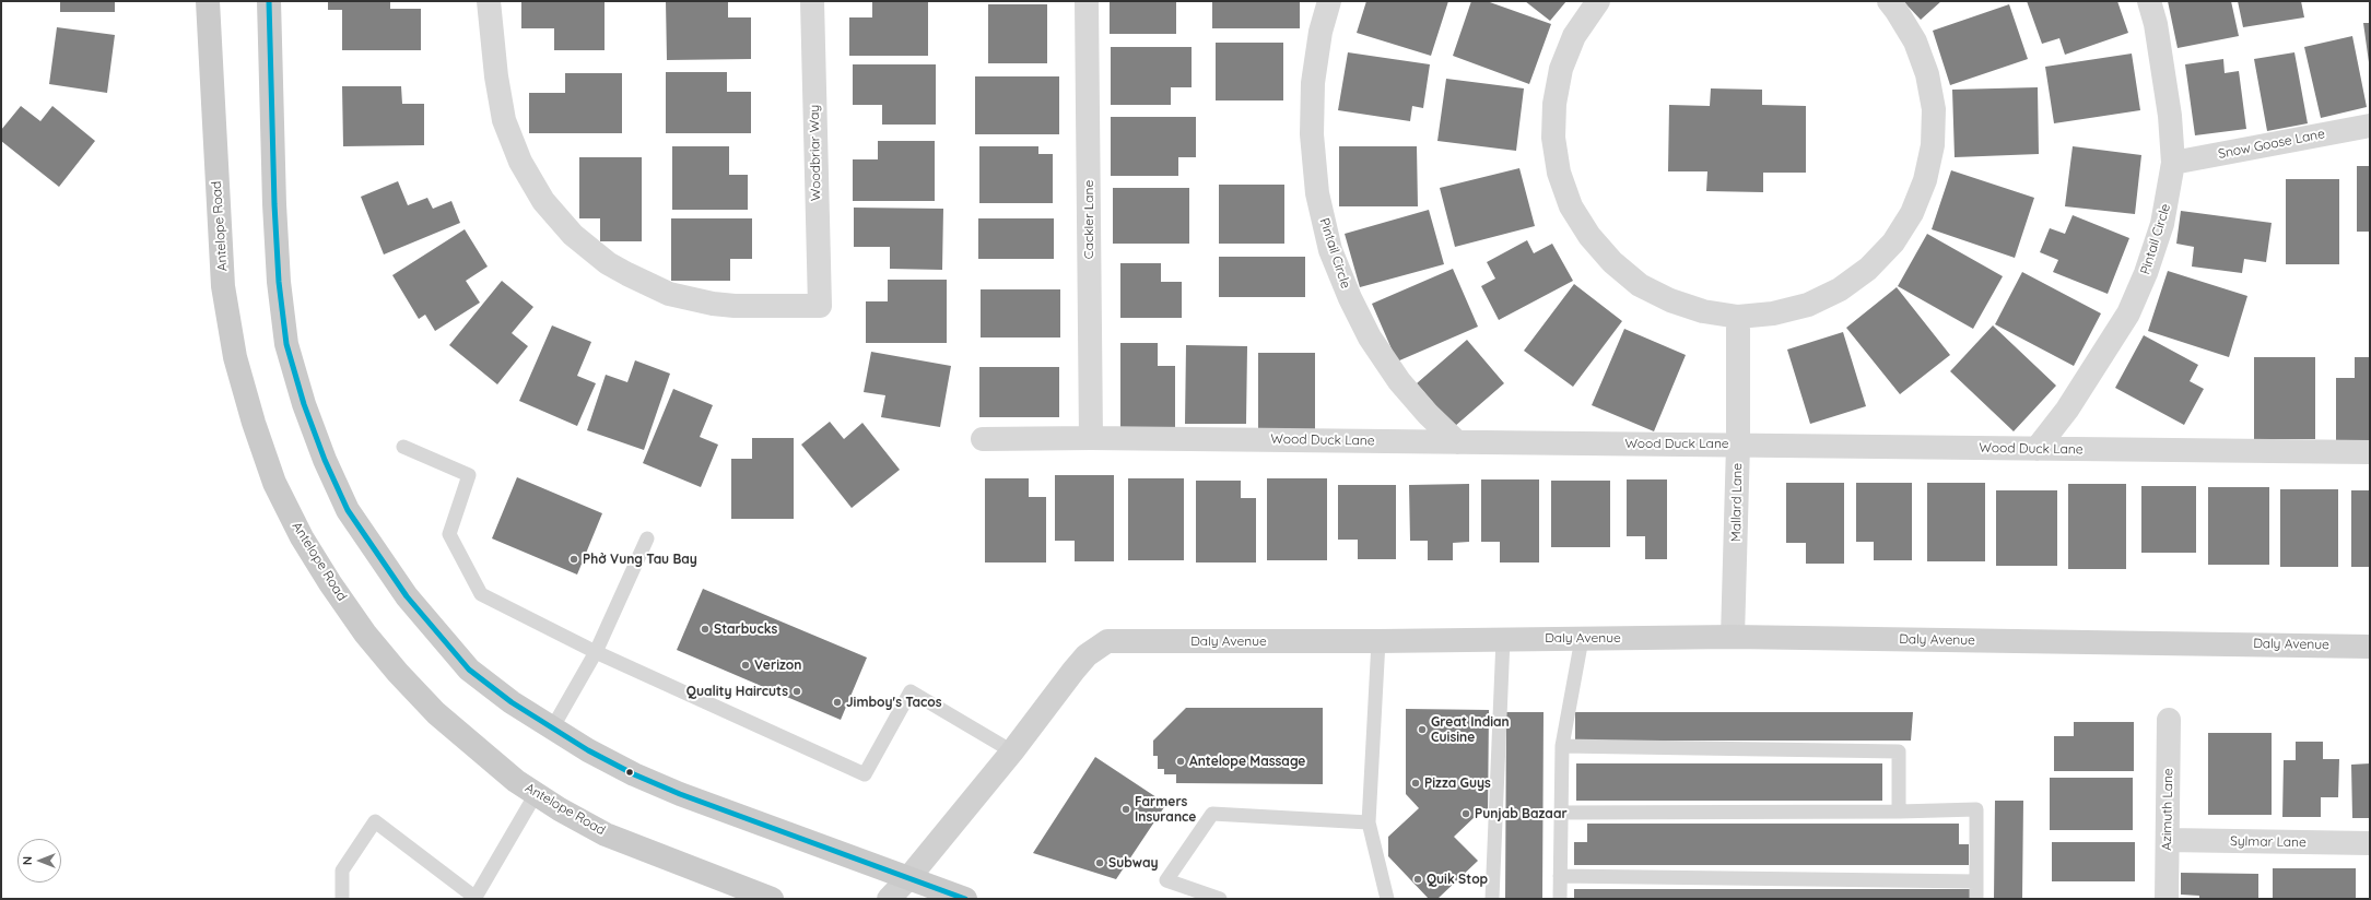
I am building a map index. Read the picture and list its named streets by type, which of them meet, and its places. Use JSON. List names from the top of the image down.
{
  "streets": {
    "main road": ["Antelope Road"],
    "street": [
      "Snow Goose Lane",
      "Woodbriar Way",
      "Cackler Lane",
      "Pintail Circle",
      "Wood Duck Lane",
      "Mallard Lane",
      "Daly Avenue",
      "Azimuth Lane",
      "Sylmar Lane"
    ]
  },
  "crossings": [
    ["Snow Goose Lane", "Pintail Circle"],
    ["Cackler Lane", "Wood Duck Lane"],
    ["Pintail Circle", "Wood Duck Lane"],
    ["Wood Duck Lane", "Mallard Lane"],
    ["Mallard Lane", "Daly Avenue"],
    ["Azimuth Lane", "Sylmar Lane"]
  ],
  "places": [
    "Phở Vung Tau Bay",
    "Starbucks",
    "Verizon",
    "Quality Haircuts",
    "Jimboy's Tacos",
    "Great Indian Cuisine",
    "Antelope Massage",
    "Pizza Guys",
    "Farmers Insurance",
    "Punjab Bazaar",
    "Subway",
    "Quik Stop"
  ],
  "north": "left"
}
